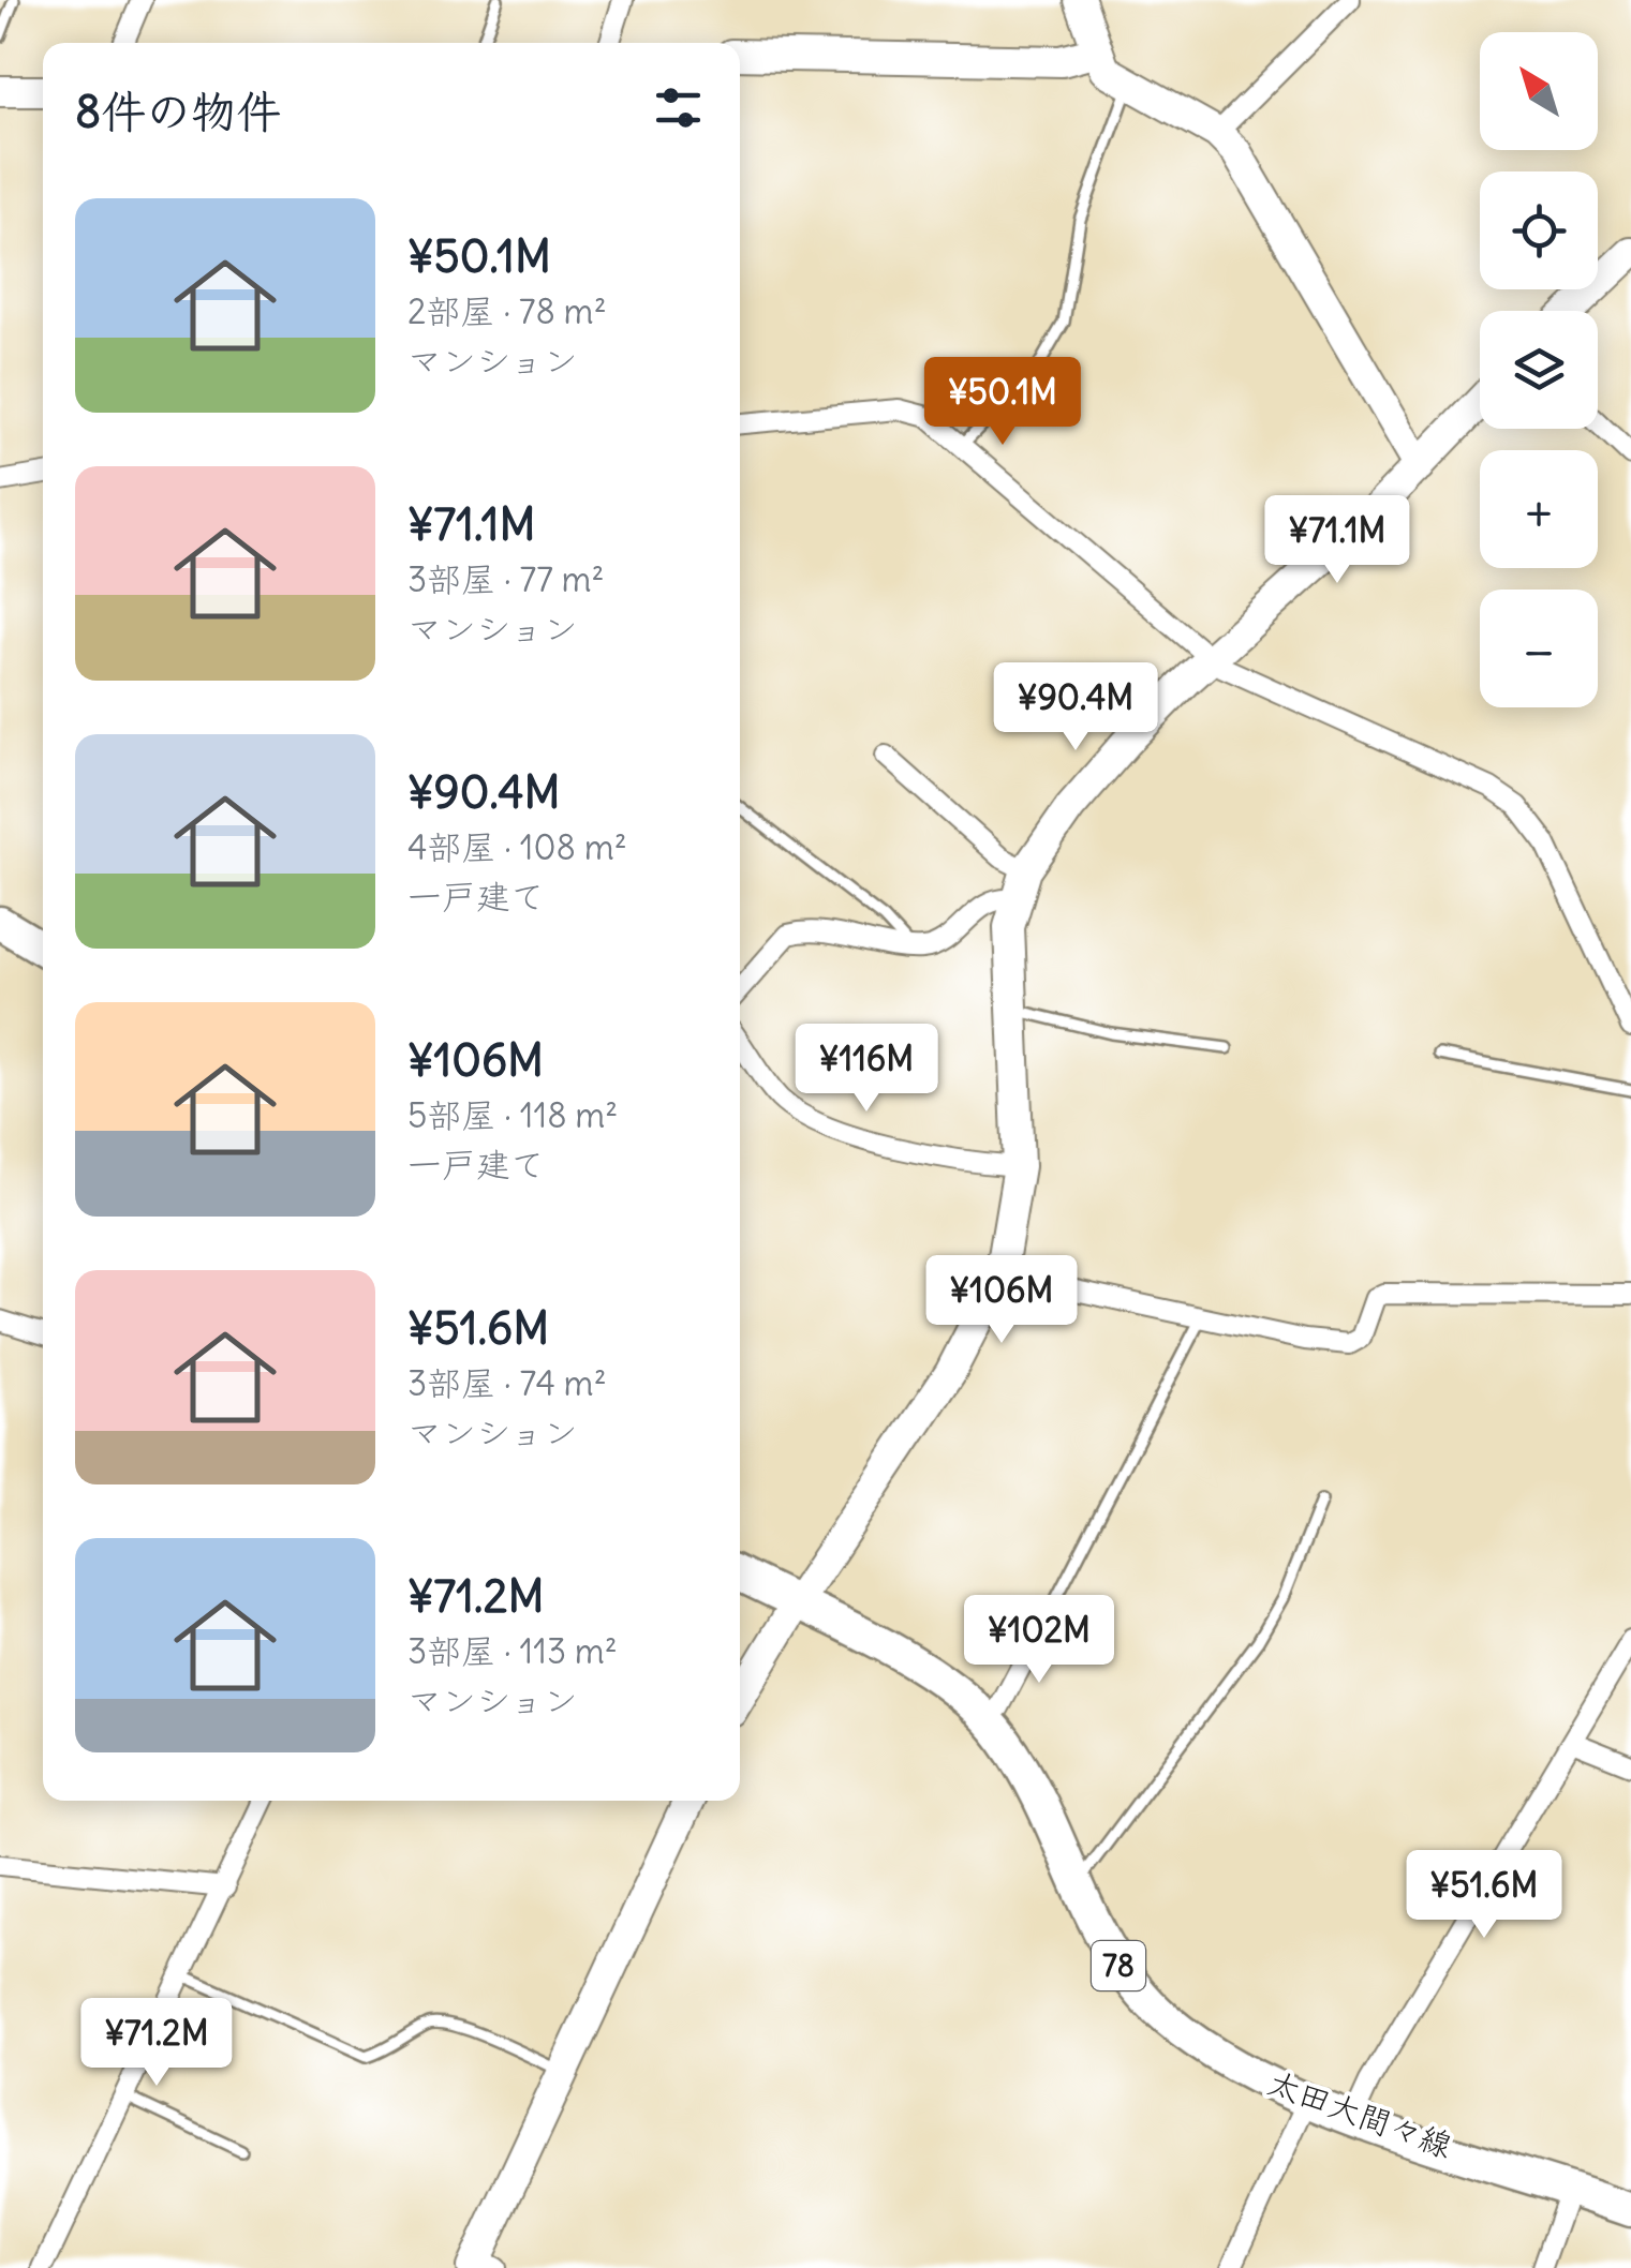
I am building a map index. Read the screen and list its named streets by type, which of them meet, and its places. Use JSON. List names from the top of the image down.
{
  "streets": {
    "main road": ["78", "太田大間々線"]
  },
  "north": "top left",
  "page": {
    "map_buttons": ["+", "−"],
    "heading": "8件の物件",
    "list": [
      {
        "name": "¥50.1M",
        "note": "2部屋 · 78 m² · マンション"
      },
      {
        "name": "¥71.1M",
        "note": "3部屋 · 77 m² · マンション"
      },
      {
        "name": "¥90.4M",
        "note": "4部屋 · 108 m² · 一戸建て"
      },
      {
        "name": "¥106M",
        "note": "5部屋 · 118 m² · 一戸建て"
      },
      {
        "name": "¥51.6M",
        "note": "3部屋 · 74 m² · マンション"
      },
      {
        "name": "¥71.2M",
        "note": "3部屋 · 113 m² · マンション"
      }
    ],
    "price": [
      "¥50.1M",
      "¥71.1M",
      "¥90.4M",
      "¥116M",
      "¥106M",
      "¥102M",
      "¥51.6M",
      "¥71.2M"
    ]
  }
}
